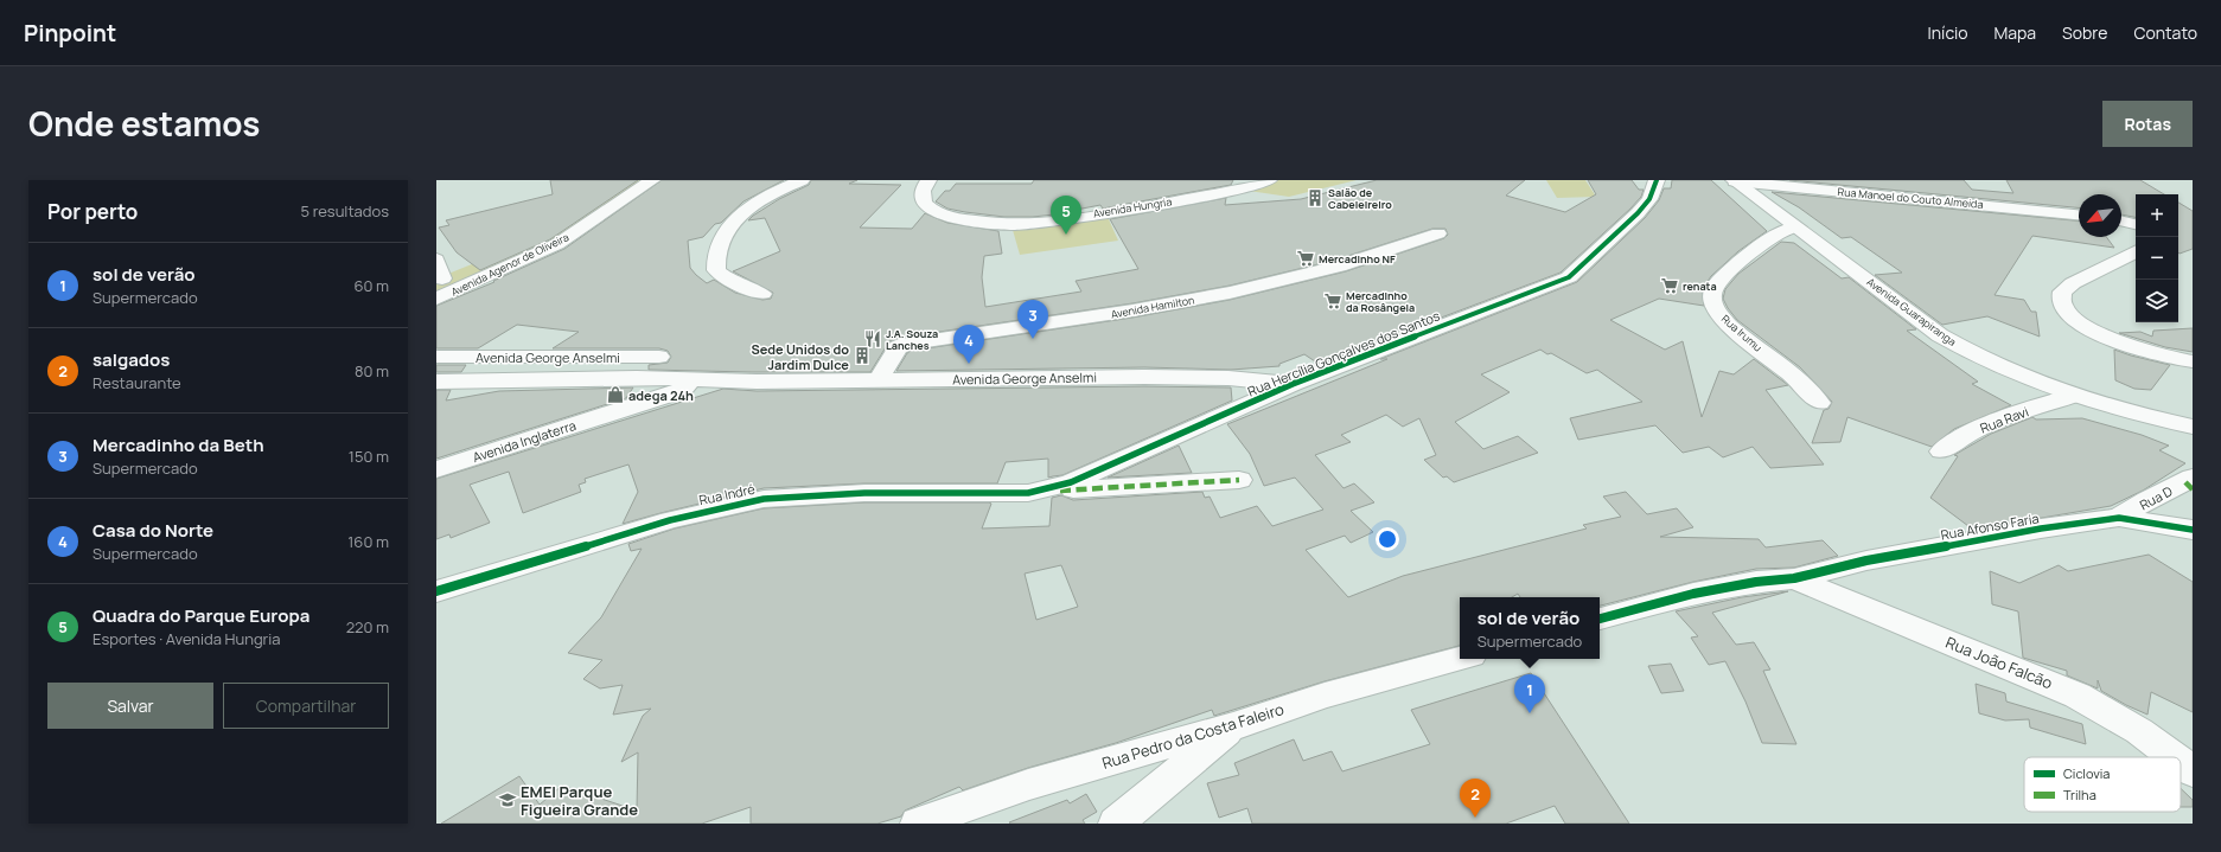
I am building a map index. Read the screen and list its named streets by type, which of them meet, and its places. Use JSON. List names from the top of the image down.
{
  "streets": {
    "street": [
      "Rua Manoel do Couto Almeida",
      "Avenida Hungria",
      "Avenida Agenor de Oliveira",
      "Avenida Hamilton",
      "Avenida Guarapiranga",
      "Rua Irumu",
      "Rua Hercília Gonçalves dos Santos",
      "Avenida George Anselmi",
      "Rua Ravi",
      "Avenida Inglaterra",
      "Rua Indré",
      "Rua D",
      "Rua Afonso Faria",
      "Rua João Falcão",
      "Rua Pedro da Costa Faleiro"
    ]
  },
  "crossings": [
    ["Rua Manoel do Couto Almeida", "Avenida Guarapiranga"],
    ["Avenida Hamilton", "Avenida George Anselmi"],
    ["Avenida Guarapiranga", "Rua Irumu"],
    ["Avenida Guarapiranga", "Rua Ravi"],
    ["Rua Hercília Gonçalves dos Santos", "Avenida George Anselmi"],
    ["Rua Hercília Gonçalves dos Santos", "Rua Indré"],
    ["Avenida George Anselmi", "Avenida Inglaterra"],
    ["Rua D", "Rua Afonso Faria"],
    ["Rua Afonso Faria", "Rua João Falcão"]
  ],
  "places": {
    "building": ["Salão de Cabeleireiro", "Sede Unidos do Jardim Dulce"],
    "supermarket": ["Mercadinho NF", "renata", "Mercadinho da Rosângela"],
    "restaurant": ["J.A. Souza Lanches"],
    "shop": ["adega 24h"],
    "school or university": ["EMEI Parque Figueira Grande"]
  },
  "legend": ["Ciclovia", "Trilha"],
  "north": "bottom left",
  "page": {
    "header": "Pinpoint",
    "nav": [
      "Início",
      "Mapa",
      "Sobre",
      "Contato"
    ],
    "title": "Onde estamos",
    "buttons": [
      "Rotas",
      ["Salvar", "Compartilhar"]
    ],
    "heading": ["Por perto", "5 resultados"],
    "map_buttons": ["+", "−"],
    "pins": [
      "5",
      "3",
      "4",
      "1",
      "2"
    ],
    "list": [
      {
        "mark": "1",
        "name": "sol de verão",
        "note": "Supermercado",
        "value": "60 m"
      },
      {
        "mark": "2",
        "name": "salgados",
        "note": "Restaurante",
        "value": "80 m"
      },
      {
        "mark": "3",
        "name": "Mercadinho da Beth",
        "note": "Supermercado",
        "value": "150 m"
      },
      {
        "mark": "4",
        "name": "Casa do Norte",
        "note": "Supermercado",
        "value": "160 m"
      },
      {
        "mark": "5",
        "name": "Quadra do Parque Europa",
        "note": "Esportes · Avenida Hungria",
        "value": "220 m"
      }
    ],
    "popup": ["sol de verão", "Supermercado"]
  }
}
